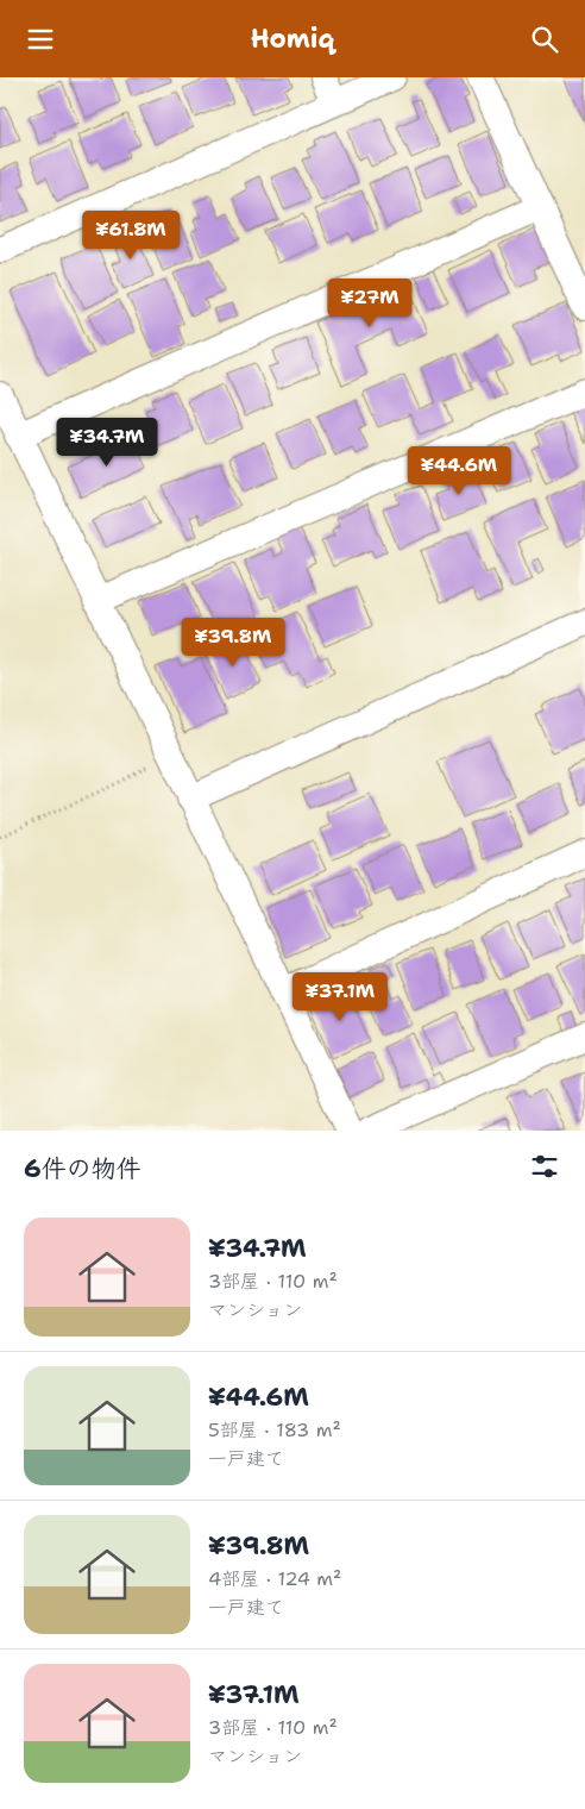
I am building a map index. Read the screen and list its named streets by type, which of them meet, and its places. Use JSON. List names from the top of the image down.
{
  "page": {
    "header": "Homiq",
    "price": [
      "¥61.8M",
      "¥27M",
      "¥34.7M",
      "¥44.6M",
      "¥39.8M",
      "¥37.1M"
    ],
    "heading": "6件の物件",
    "list": [
      {
        "name": "¥34.7M",
        "note": "3部屋 · 110 m² · マンション"
      },
      {
        "name": "¥44.6M",
        "note": "5部屋 · 183 m² · 一戸建て"
      },
      {
        "name": "¥39.8M",
        "note": "4部屋 · 124 m² · 一戸建て"
      },
      {
        "name": "¥37.1M",
        "note": "3部屋 · 110 m² · マンション"
      }
    ]
  }
}
